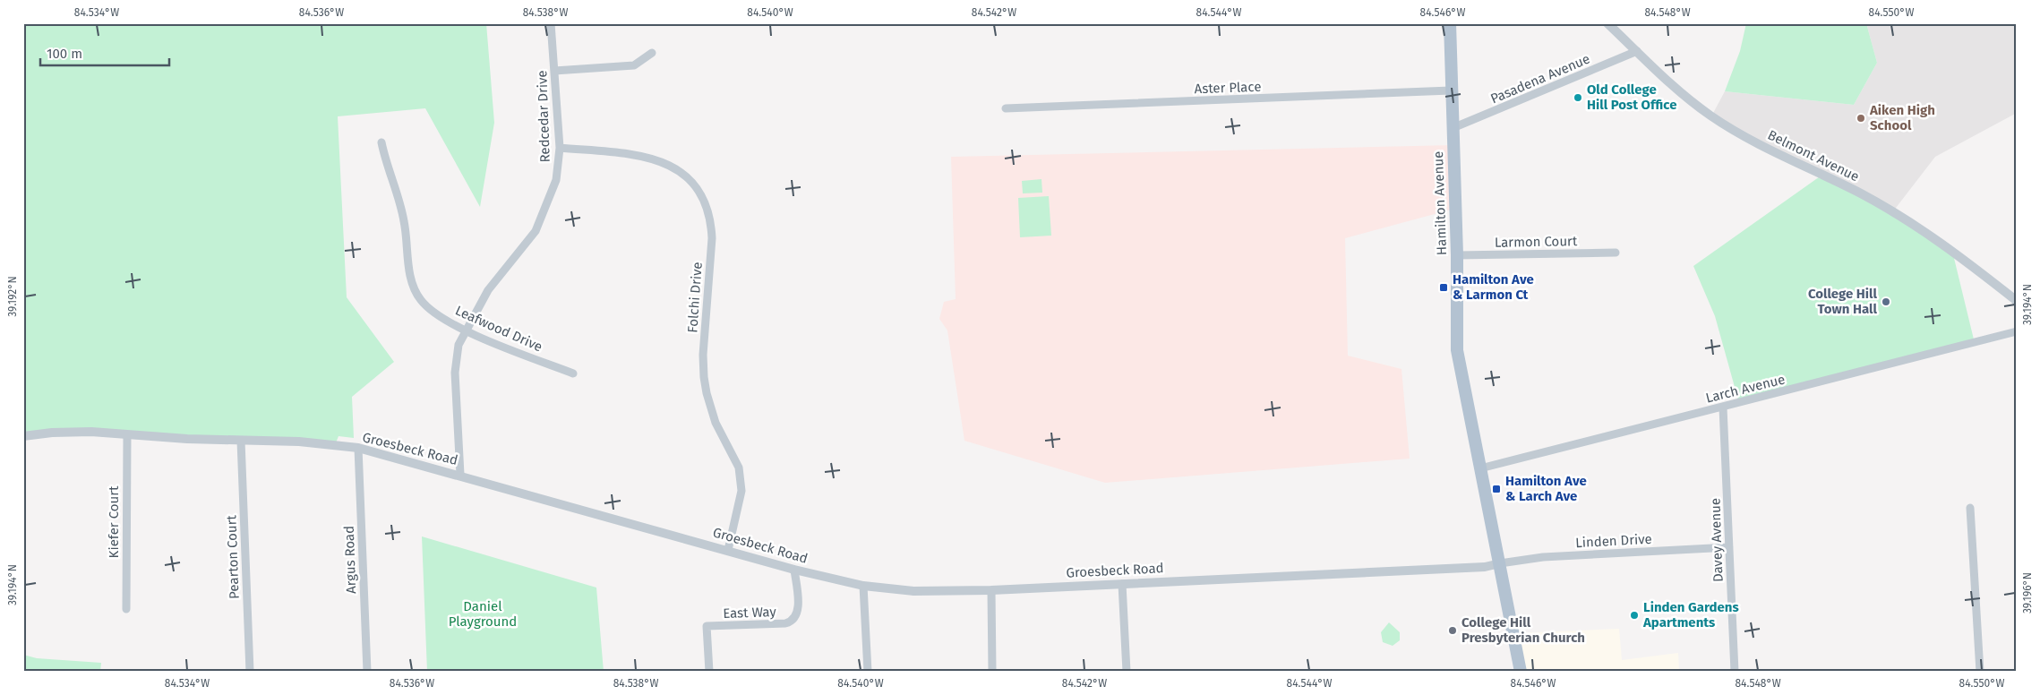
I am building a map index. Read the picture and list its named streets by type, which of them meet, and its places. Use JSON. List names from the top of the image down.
{
  "streets": {
    "main road": ["Hamilton Avenue"],
    "street": [
      "Pasadena Avenue",
      "Aster Place",
      "Redcedar Drive",
      "Belmont Avenue",
      "Larmon Court",
      "Folchi Drive",
      "Leafwood Drive",
      "Larch Avenue",
      "Groesbeck Road",
      "Kiefer Court",
      "Davey Avenue",
      "Linden Drive",
      "Pearton Court",
      "Argus Road",
      "East Way"
    ]
  },
  "crossings": [
    ["Pasadena Avenue", "Belmont Avenue"],
    ["Pasadena Avenue", "Hamilton Avenue"],
    ["Aster Place", "Hamilton Avenue"],
    ["Redcedar Drive", "Folchi Drive"],
    ["Redcedar Drive", "Leafwood Drive"],
    ["Redcedar Drive", "Groesbeck Road"],
    ["Hamilton Avenue", "Larmon Court"],
    ["Hamilton Avenue", "Larch Avenue"],
    ["Hamilton Avenue", "Groesbeck Road"],
    ["Hamilton Avenue", "Linden Drive"],
    ["Folchi Drive", "Groesbeck Road"],
    ["Larch Avenue", "Davey Avenue"],
    ["Groesbeck Road", "Kiefer Court"],
    ["Groesbeck Road", "Linden Drive"],
    ["Groesbeck Road", "Pearton Court"],
    ["Groesbeck Road", "Argus Road"],
    ["Groesbeck Road", "East Way"],
    ["Davey Avenue", "Linden Drive"]
  ],
  "parks": ["Daniel Playground"],
  "places": {
    "other": [
      "Old College Hill Post Office",
      "Aiken High School",
      "College Hill Town Hall",
      "Linden Gardens Apartments",
      "College Hill Presbyterian Church"
    ],
    "transit": ["Hamilton Ave & Larmon Ct", "Hamilton Ave & Larch Ave"]
  },
  "scale_bar": "100 m",
  "coordinates": [
    "84.534°W",
    "84.536°W",
    "84.538°W",
    "84.540°W",
    "84.542°W",
    "84.544°W",
    "84.546°W",
    "84.548°W",
    "84.550°W",
    "39.192°N",
    "39.194°N",
    "39.196°N"
  ]
}
